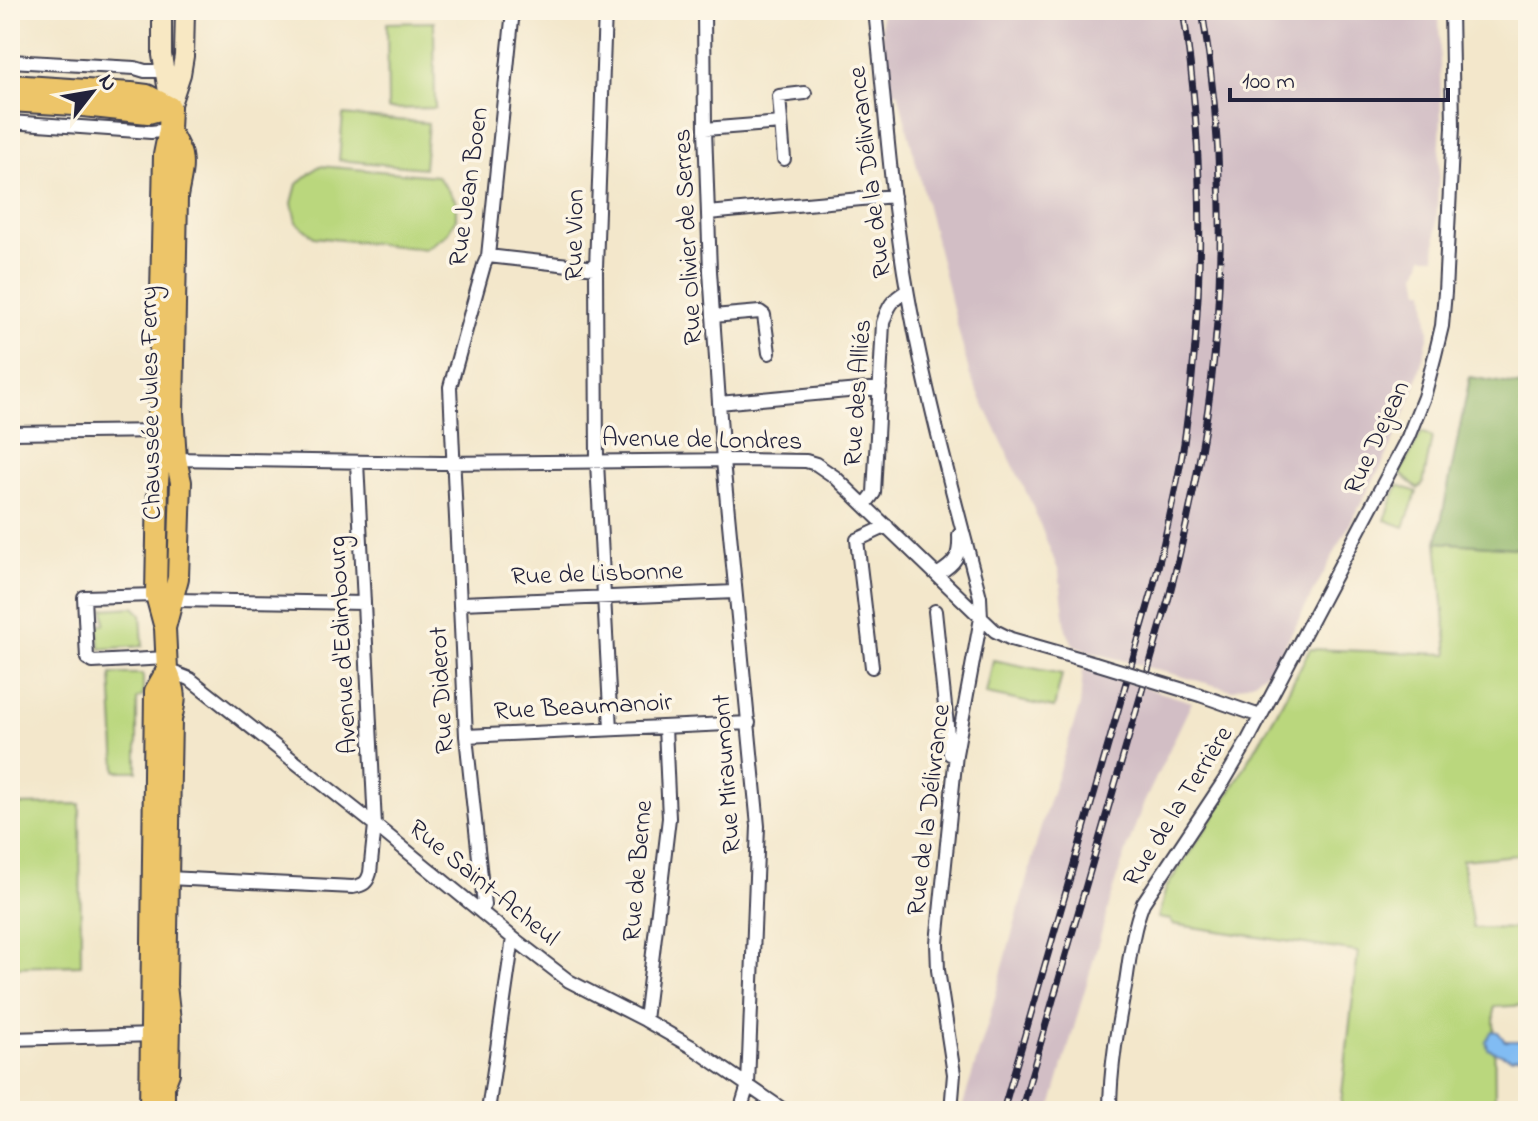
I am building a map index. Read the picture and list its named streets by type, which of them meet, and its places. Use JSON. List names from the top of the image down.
{
  "streets": {
    "main road": ["Chaussée Jules Ferry"],
    "street": [
      "Rue de la Délivrance",
      "Rue Jean Boen",
      "Rue Vion",
      "Rue Olivier de Serres",
      "Rue des Alliés",
      "Rue Dejean",
      "Avenue de Londres",
      "Rue de Lisbonne",
      "Avenue d'Edimbourg",
      "Rue Diderot",
      "Rue Beaumanoir",
      "Rue Miraumont",
      "Rue de la Terrière",
      "Rue de Berne",
      "Rue Saint-Acheul"
    ]
  },
  "crossings": [
    ["Rue de la Délivrance", "Rue des Alliés"],
    ["Rue de la Délivrance", "Avenue de Londres"],
    ["Rue Jean Boen", "Avenue de Londres"],
    ["Rue Jean Boen", "Rue Diderot"],
    ["Rue Vion", "Avenue de Londres"],
    ["Rue Vion", "Rue de Lisbonne"],
    ["Rue Vion", "Rue Beaumanoir"],
    ["Rue Olivier de Serres", "Avenue de Londres"],
    ["Rue Olivier de Serres", "Rue Miraumont"],
    ["Rue des Alliés", "Avenue de Londres"],
    ["Chaussée Jules Ferry", "Avenue de Londres"],
    ["Chaussée Jules Ferry", "Rue Saint-Acheul"],
    ["Rue Dejean", "Avenue de Londres"],
    ["Rue Dejean", "Rue de la Terrière"],
    ["Avenue de Londres", "Avenue d'Edimbourg"],
    ["Avenue de Londres", "Rue Diderot"],
    ["Avenue de Londres", "Rue Miraumont"],
    ["Avenue de Londres", "Rue de la Terrière"],
    ["Rue de Lisbonne", "Rue Diderot"],
    ["Rue de Lisbonne", "Rue Miraumont"],
    ["Avenue d'Edimbourg", "Rue Saint-Acheul"],
    ["Rue Diderot", "Rue Beaumanoir"],
    ["Rue Diderot", "Rue Saint-Acheul"],
    ["Rue Beaumanoir", "Rue Miraumont"],
    ["Rue Beaumanoir", "Rue de Berne"],
    ["Rue Miraumont", "Rue Saint-Acheul"],
    ["Rue de Berne", "Rue Saint-Acheul"]
  ],
  "scale_bar": "100 m",
  "north": "top right"
}
